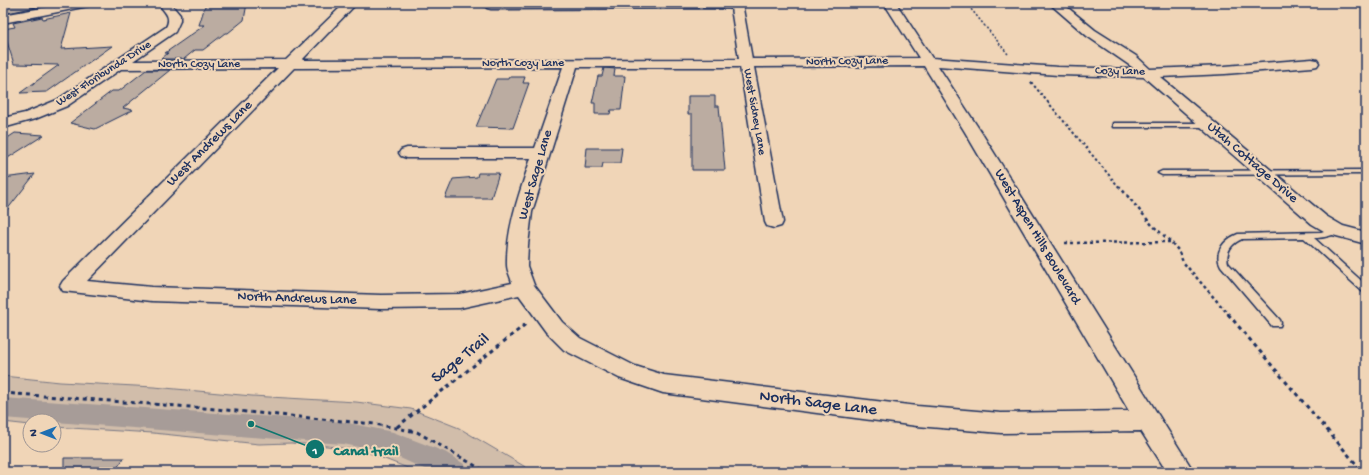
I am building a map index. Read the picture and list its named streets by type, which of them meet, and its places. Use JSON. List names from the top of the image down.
{
  "streets": {
    "street": [
      "North Cozy Lane",
      "Cozy Lane",
      "West Floribunda Drive",
      "West Sidney Lane",
      "West Andrews Lane",
      "Utah Cottage Drive",
      "West Sage Lane",
      "West Aspen Hills Boulevard",
      "North Andrews Lane",
      "North Sage Lane"
    ],
    "path": ["Sage Trail"]
  },
  "crossings": [
    ["North Cozy Lane", "Cozy Lane"],
    ["North Cozy Lane", "West Floribunda Drive"],
    ["North Cozy Lane", "West Sidney Lane"],
    ["North Cozy Lane", "West Andrews Lane"],
    ["North Cozy Lane", "West Sage Lane"],
    ["North Cozy Lane", "West Aspen Hills Boulevard"],
    ["Cozy Lane", "Utah Cottage Drive"],
    ["Cozy Lane", "West Aspen Hills Boulevard"],
    ["West Andrews Lane", "North Andrews Lane"],
    ["West Sage Lane", "North Andrews Lane"],
    ["West Sage Lane", "North Sage Lane"],
    ["West Aspen Hills Boulevard", "North Sage Lane"],
    ["North Andrews Lane", "North Sage Lane"],
    ["Sage Trail", "North Sage Lane"]
  ],
  "places": ["Canal trail"],
  "north": "left"
}
